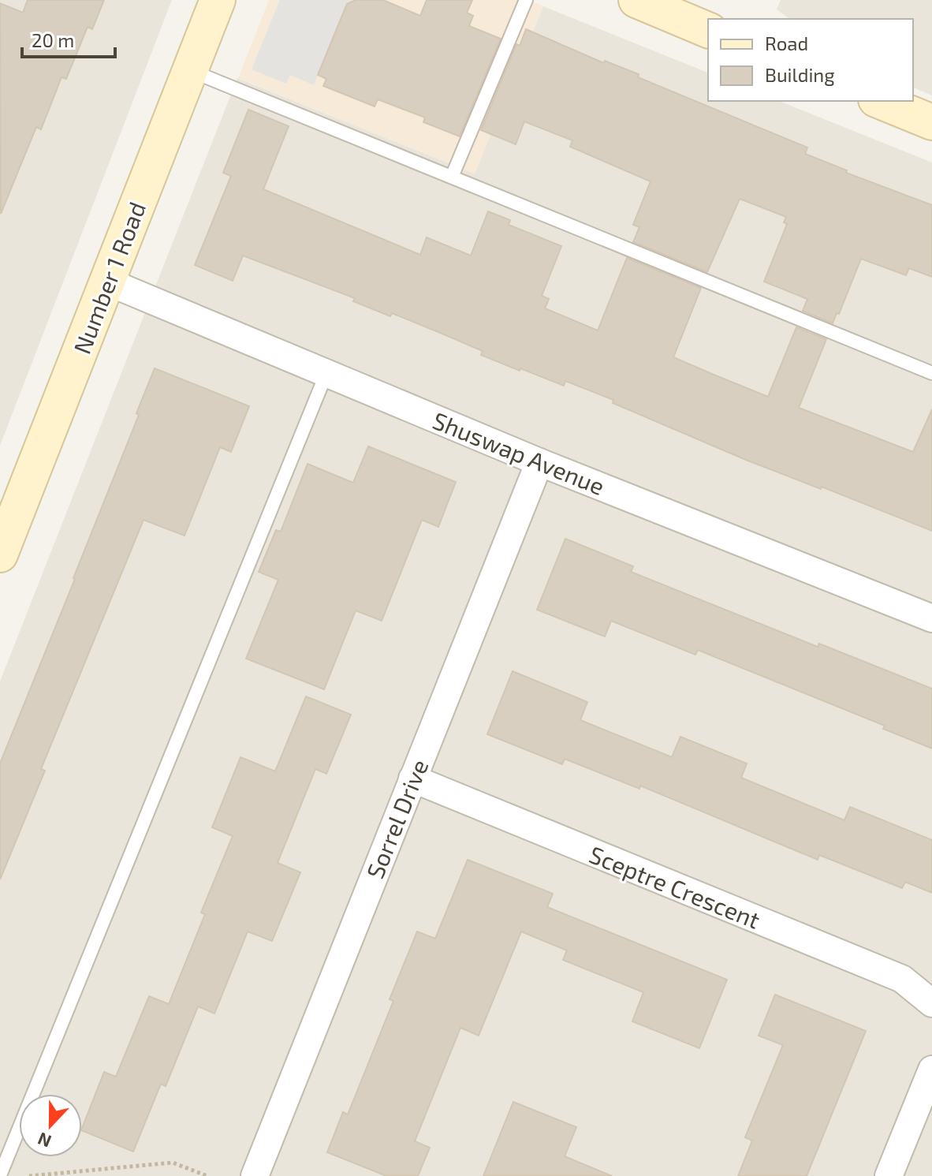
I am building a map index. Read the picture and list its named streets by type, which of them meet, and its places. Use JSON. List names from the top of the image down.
{
  "streets": {
    "main road": ["Number 1 Road"],
    "street": ["Shuswap Avenue", "Sorrel Drive", "Sceptre Crescent"]
  },
  "crossings": [
    ["Number 1 Road", "Shuswap Avenue"],
    ["Shuswap Avenue", "Sorrel Drive"],
    ["Sorrel Drive", "Sceptre Crescent"]
  ],
  "legend": ["Road", "Building"],
  "scale_bar": "20 m",
  "north": "bottom"
}
